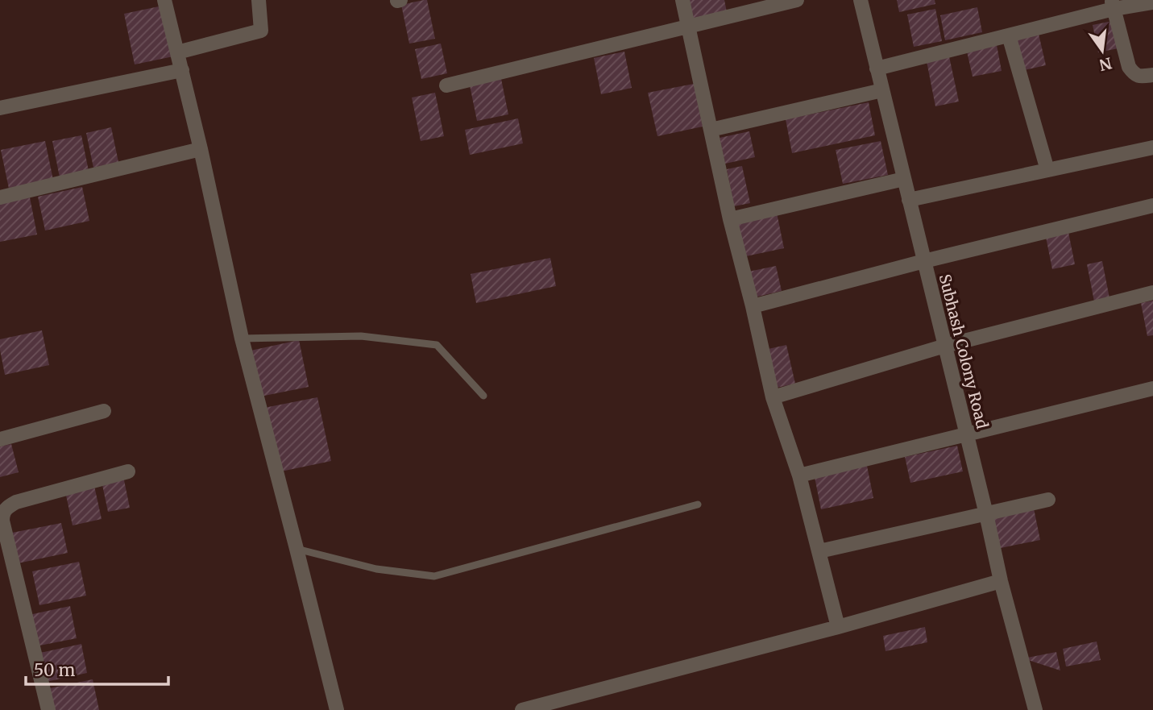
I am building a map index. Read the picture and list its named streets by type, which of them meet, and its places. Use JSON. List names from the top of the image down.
{
  "streets": {
    "street": ["Subhash Colony Road"]
  },
  "scale_bar": "50 m",
  "north": "bottom"
}
